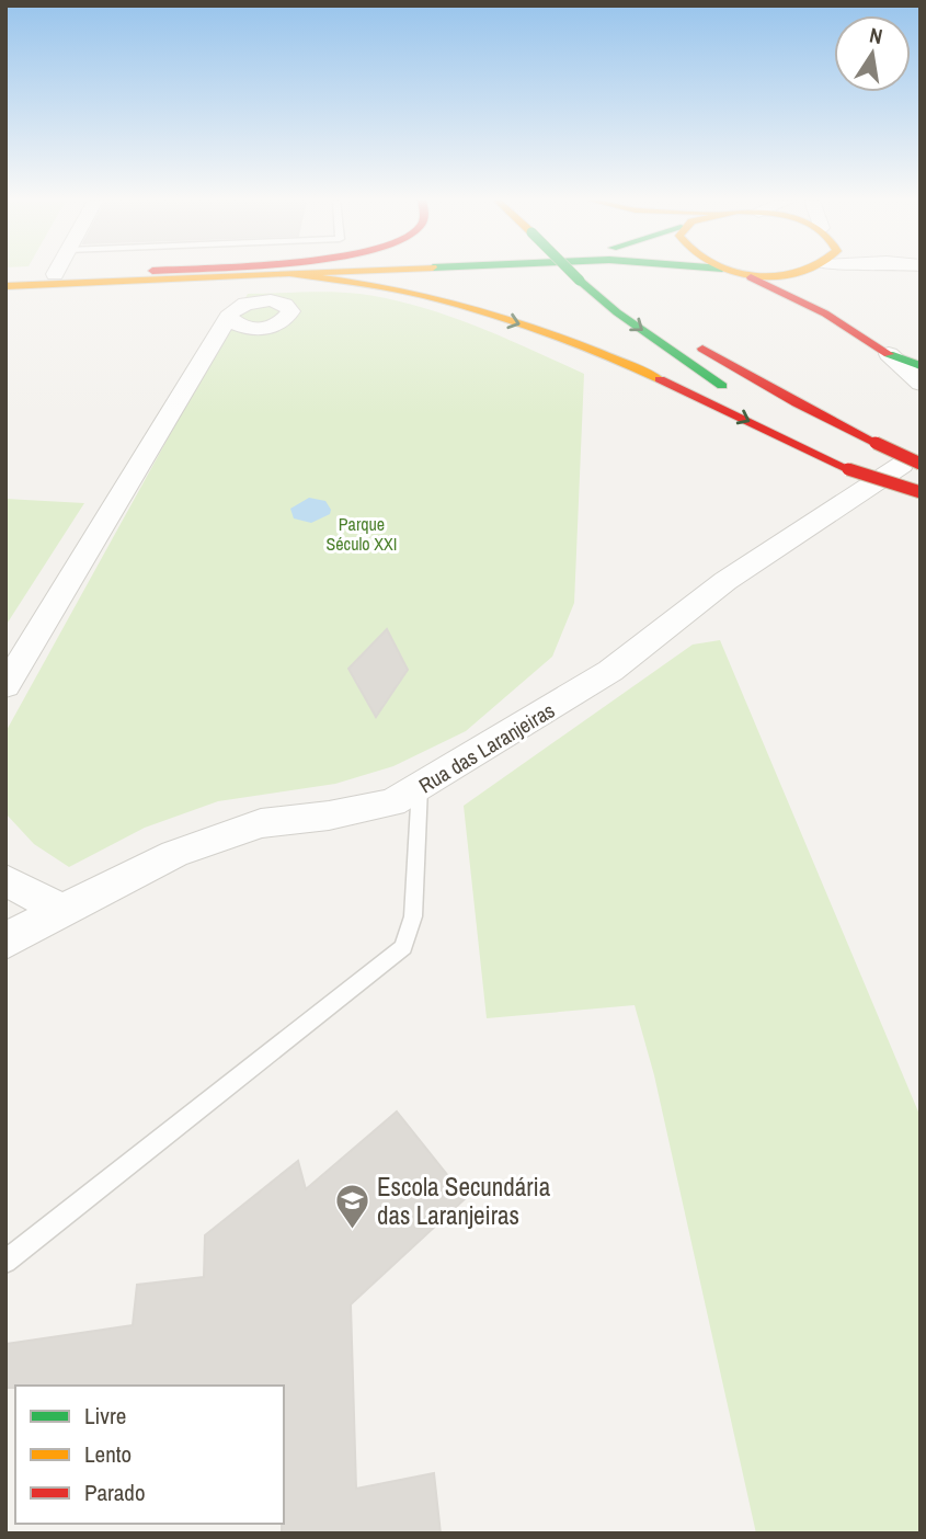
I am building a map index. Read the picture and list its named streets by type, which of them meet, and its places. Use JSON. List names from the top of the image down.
{
  "streets": {
    "street": ["Rua das Laranjeiras"]
  },
  "parks": ["Parque Século XXI"],
  "places": {
    "school or university": ["Escola Secundária das Laranjeiras"]
  },
  "legend": ["Livre", "Lento", "Parado"],
  "north": "top"
}
